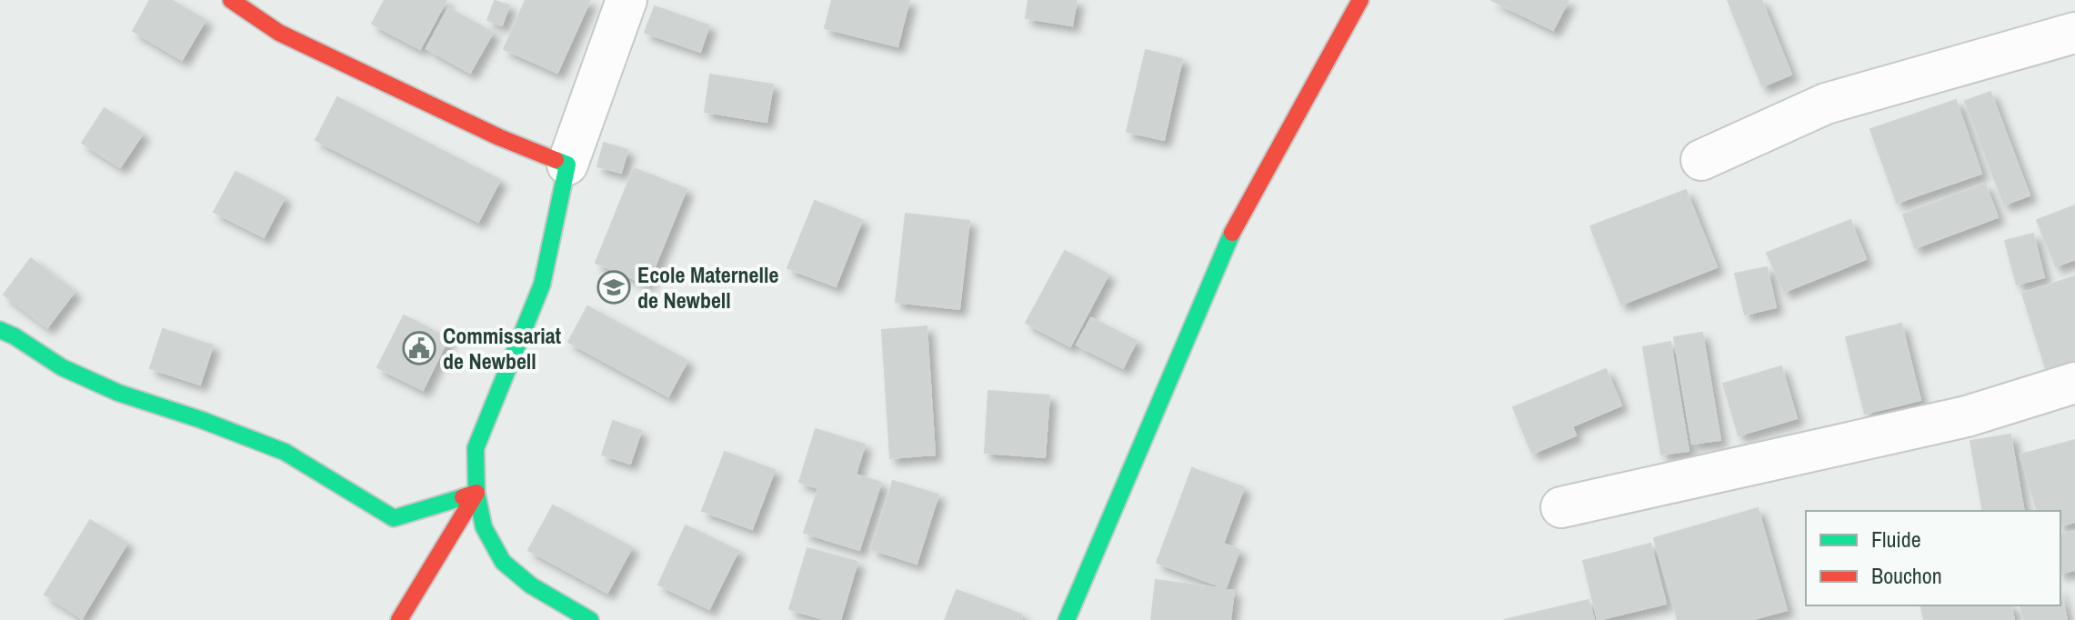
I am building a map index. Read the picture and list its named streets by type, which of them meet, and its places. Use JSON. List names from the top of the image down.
{
  "places": {
    "school or university": ["Ecole Maternelle de Newbell"],
    "public building": ["Commissariat de Newbell"]
  },
  "legend": ["Fluide", "Bouchon"]
}
